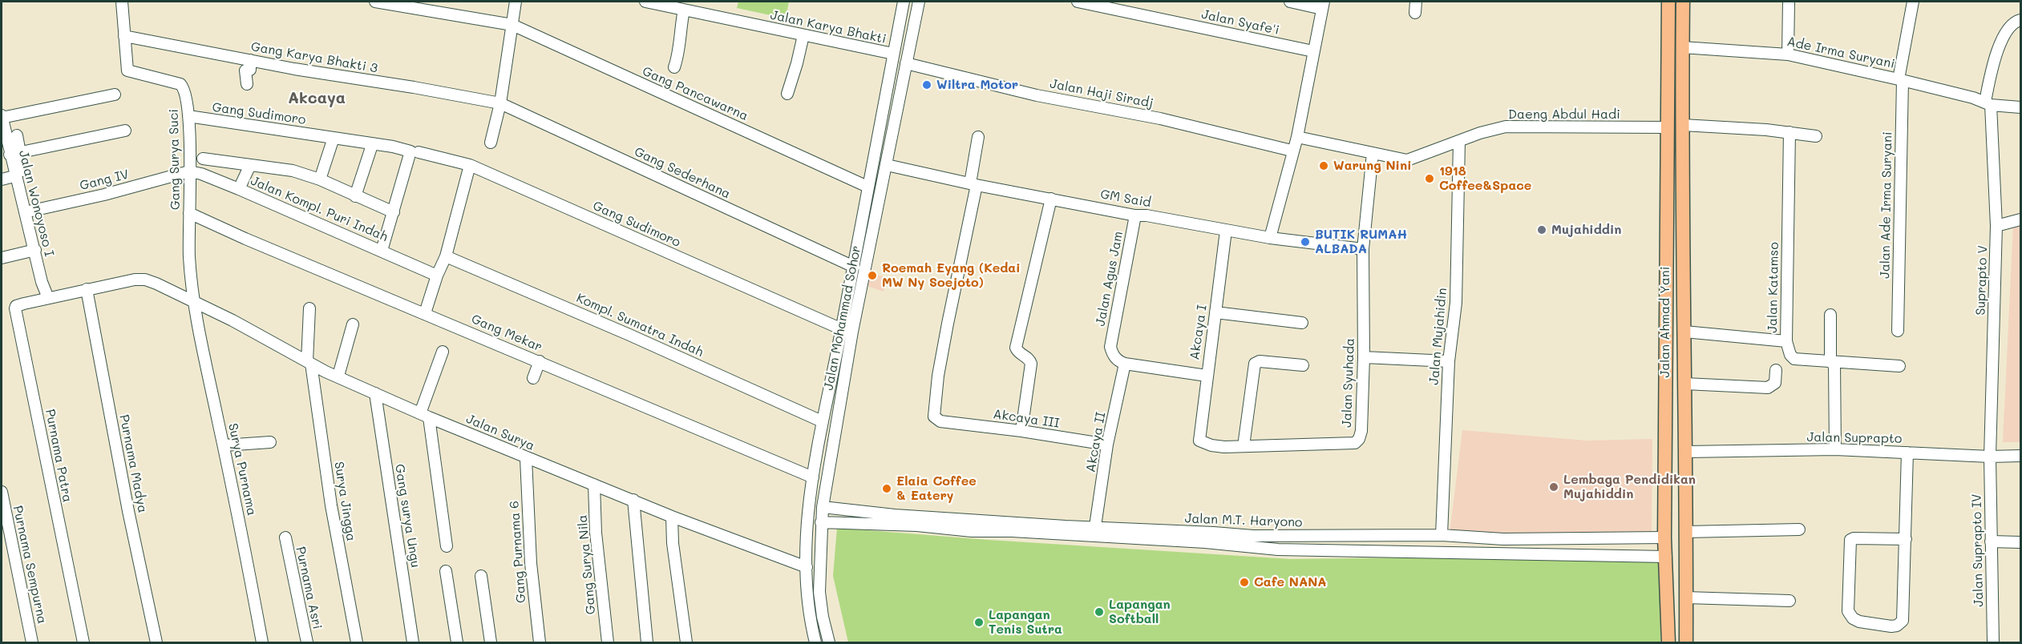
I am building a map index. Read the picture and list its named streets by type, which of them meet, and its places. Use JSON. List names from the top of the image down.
{
  "streets": {
    "main road": ["Jalan Ahmad Yani"],
    "street": [
      "Jalan Syafe'i",
      "Jalan Karya Bhakti",
      "Ade Irma Suryani",
      "Gang Karya Bhakti 3",
      "Gang Pancawarna",
      "Jalan Haji Siradj",
      "Gang Sudimoro",
      "Daeng Abdul Hadi",
      "Gang Surya Suci",
      "Gang Sederhana",
      "Gang IV",
      "GM Said",
      "Jalan Wonoyoso I",
      "Jalan Ade Irma Suryani",
      "Jalan Kompl. Puri Indah",
      "Jalan Agus Jam",
      "Suprapto V",
      "Jalan Katamso",
      "Jalan Mohammad Sohor",
      "Kompl. Sumatra Indah",
      "Akcaya I",
      "Gang Mekar",
      "Jalan Mujahidin",
      "Jalan Syuhada",
      "Akcaya III",
      "Jalan Surya",
      "Jalan Suprapto",
      "Akcaya II",
      "Purnama Patra",
      "Purnama Madya",
      "Surya Purnama",
      "Surya Jingga",
      "Gang surya Ungu",
      "Jalan M.T. Haryono",
      "Jalan Suprapto IV",
      "Gang Purnama 6",
      "Purnama Sempurna",
      "Gang Surya Nila",
      "Purnama Asri"
    ]
  },
  "crossings": [
    ["Jalan Karya Bhakti", "Jalan Mohammad Sohor"],
    ["Ade Irma Suryani", "Jalan Ade Irma Suryani"],
    ["Ade Irma Suryani", "Suprapto V"],
    ["Ade Irma Suryani", "Jalan Ahmad Yani"],
    ["Gang Karya Bhakti 3", "Gang Surya Suci"],
    ["Gang Karya Bhakti 3", "Gang Sederhana"],
    ["Gang Pancawarna", "Jalan Mohammad Sohor"],
    ["Jalan Haji Siradj", "Jalan Mohammad Sohor"],
    ["Gang Sudimoro", "Gang Surya Suci"],
    ["Gang Sudimoro", "Jalan Mohammad Sohor"],
    ["Daeng Abdul Hadi", "Jalan Ahmad Yani"],
    ["Daeng Abdul Hadi", "Jalan Mujahidin"],
    ["Daeng Abdul Hadi", "Jalan Syuhada"],
    ["Gang Surya Suci", "Gang IV"],
    ["Gang Surya Suci", "Jalan Kompl. Puri Indah"],
    ["Gang Surya Suci", "Gang Mekar"],
    ["Gang Surya Suci", "Jalan Surya"],
    ["Gang Surya Suci", "Surya Purnama"],
    ["Gang Sederhana", "Jalan Mohammad Sohor"],
    ["Gang IV", "Jalan Wonoyoso I"],
    ["Gang IV", "Jalan Kompl. Puri Indah"],
    ["GM Said", "Jalan Agus Jam"],
    ["GM Said", "Jalan Mohammad Sohor"],
    ["GM Said", "Akcaya I"],
    ["GM Said", "Jalan Syuhada"],
    ["GM Said", "Akcaya III"],
    ["Jalan Wonoyoso I", "Jalan Surya"],
    ["Jalan Wonoyoso I", "Purnama Patra"],
    ["Jalan Agus Jam", "Akcaya II"],
    ["Suprapto V", "Jalan Suprapto"],
    ["Suprapto V", "Jalan Suprapto IV"],
    ["Jalan Katamso", "Jalan Ahmad Yani"],
    ["Jalan Mohammad Sohor", "Kompl. Sumatra Indah"],
    ["Jalan Mohammad Sohor", "Gang Mekar"],
    ["Jalan Mohammad Sohor", "Jalan Surya"],
    ["Jalan Mohammad Sohor", "Jalan M.T. Haryono"],
    ["Jalan Ahmad Yani", "Jalan Suprapto"],
    ["Jalan Ahmad Yani", "Jalan M.T. Haryono"],
    ["Akcaya I", "Jalan Syuhada"],
    ["Jalan Mujahidin", "Jalan M.T. Haryono"],
    ["Akcaya III", "Akcaya II"],
    ["Jalan Surya", "Purnama Patra"],
    ["Jalan Surya", "Purnama Madya"],
    ["Jalan Surya", "Surya Purnama"],
    ["Jalan Surya", "Surya Jingga"],
    ["Jalan Surya", "Gang surya Ungu"],
    ["Jalan Surya", "Gang Purnama 6"],
    ["Jalan Surya", "Gang Surya Nila"],
    ["Jalan Suprapto", "Jalan Suprapto IV"],
    ["Akcaya II", "Jalan M.T. Haryono"]
  ],
  "districts": ["Akcaya"],
  "places": [
    "Wiltra Motor",
    "Warung Nini",
    "1918 Coffee&Space",
    "Mujahiddin",
    "BUTIK RUMAH ALBADA",
    "Roemah Eyang (Kedai MW Ny Soejoto)",
    "Lembaga Pendidikan Mujahiddin",
    "Elaia Coffee & Eatery",
    "Cafe NANA",
    "Lapangan Softball",
    "Lapangan Tenis Sutra"
  ]
}
